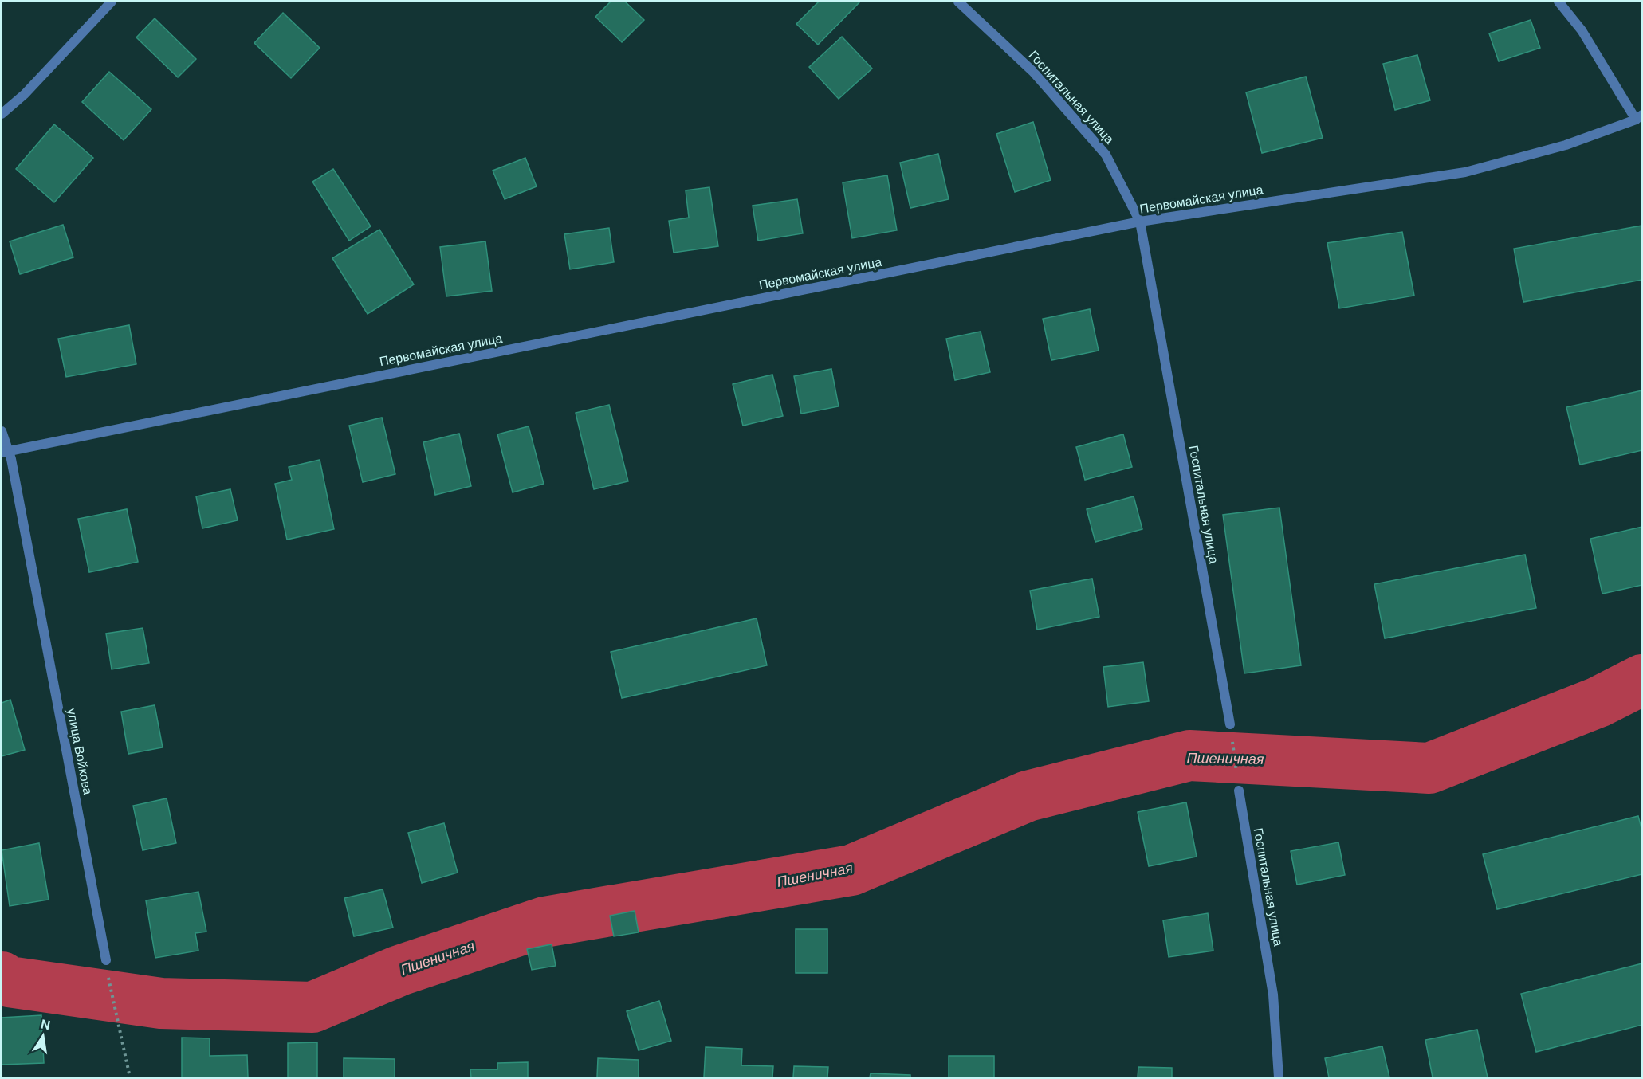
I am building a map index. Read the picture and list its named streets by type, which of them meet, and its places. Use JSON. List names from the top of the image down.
{
  "streets": {
    "street": ["Госпитальная улица", "Первомайская улица", "улица Войкова"]
  },
  "crossings": [
    ["Госпитальная улица", "Первомайская улица"],
    ["Первомайская улица", "улица Войкова"]
  ],
  "water": ["Пшеничная"],
  "north": "top"
}
